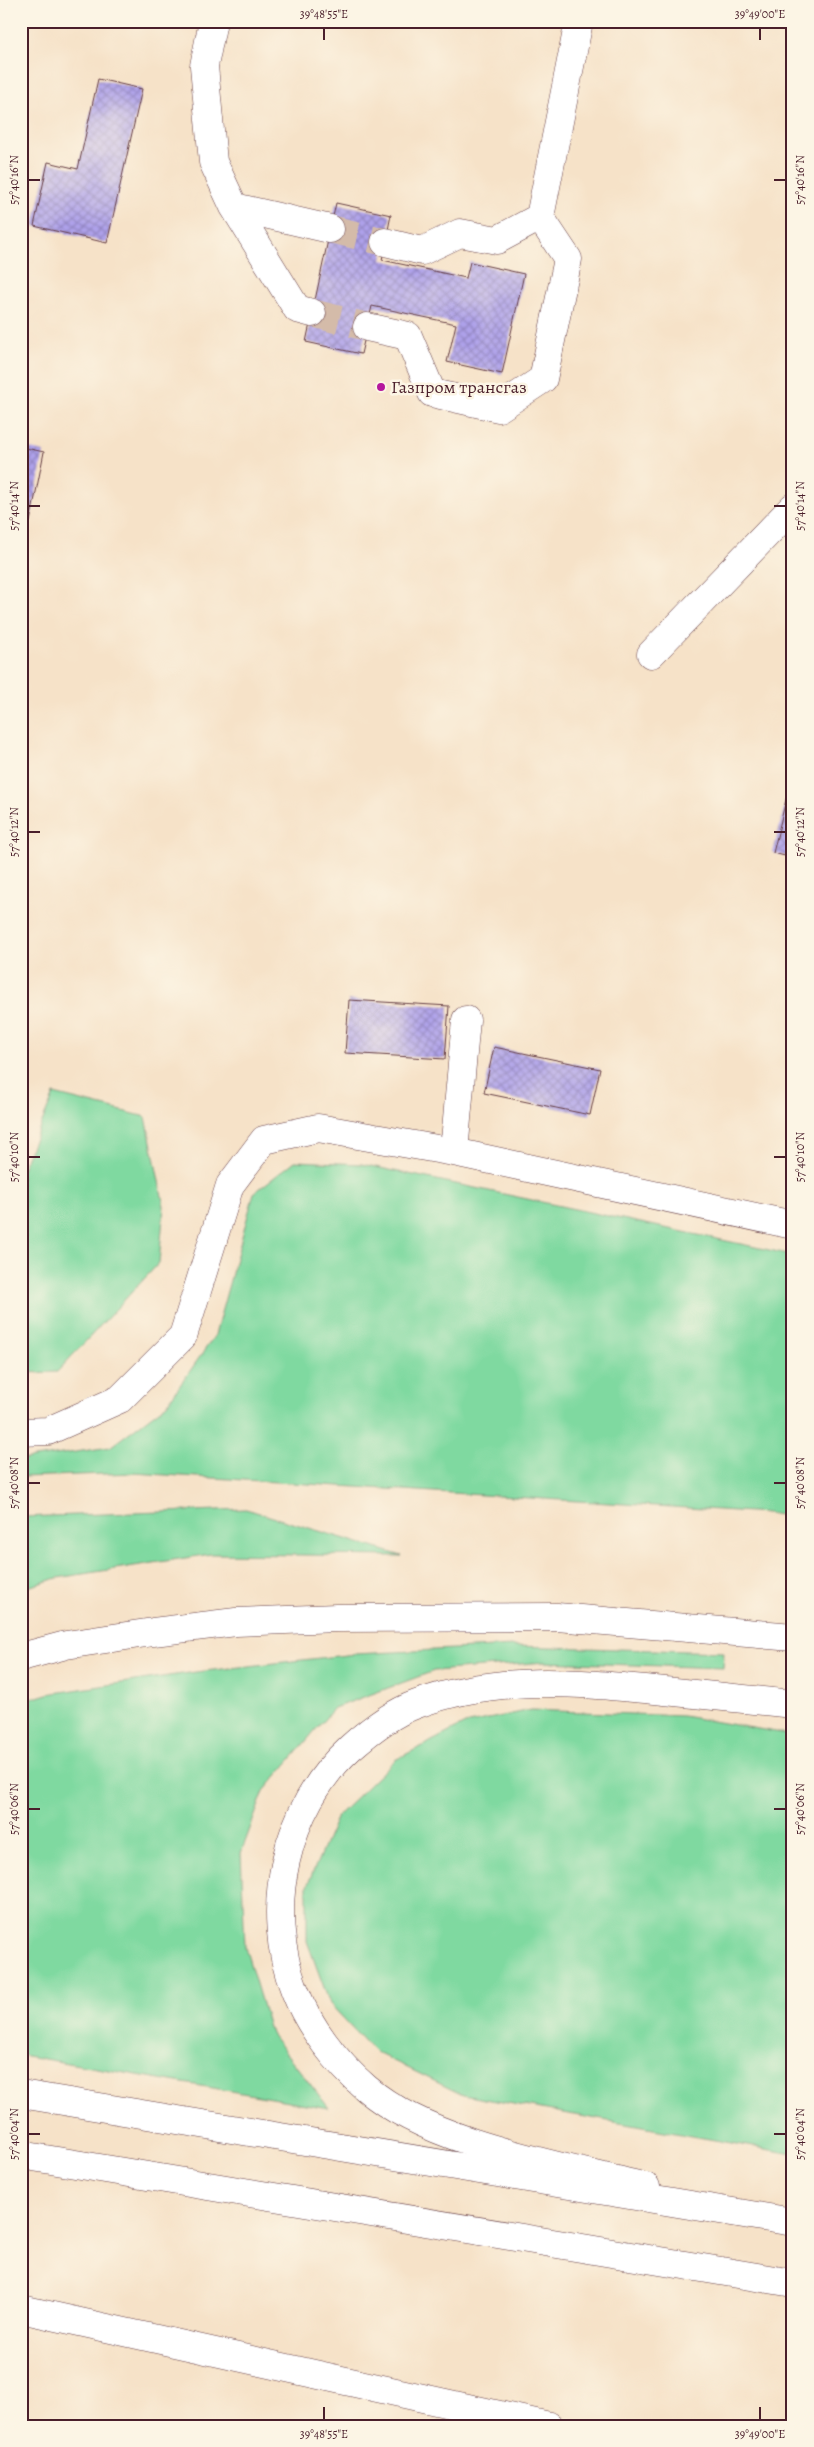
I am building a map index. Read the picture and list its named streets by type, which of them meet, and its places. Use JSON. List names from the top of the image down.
{
  "places": ["Газпром трансгаз"],
  "coordinates": [
    "39°48'55\"E",
    "39°49'00\"E",
    "57°40'16\"N",
    "57°40'14\"N",
    "57°40'12\"N",
    "57°40'10\"N",
    "57°40'08\"N",
    "57°40'06\"N",
    "57°40'04\"N"
  ]
}
